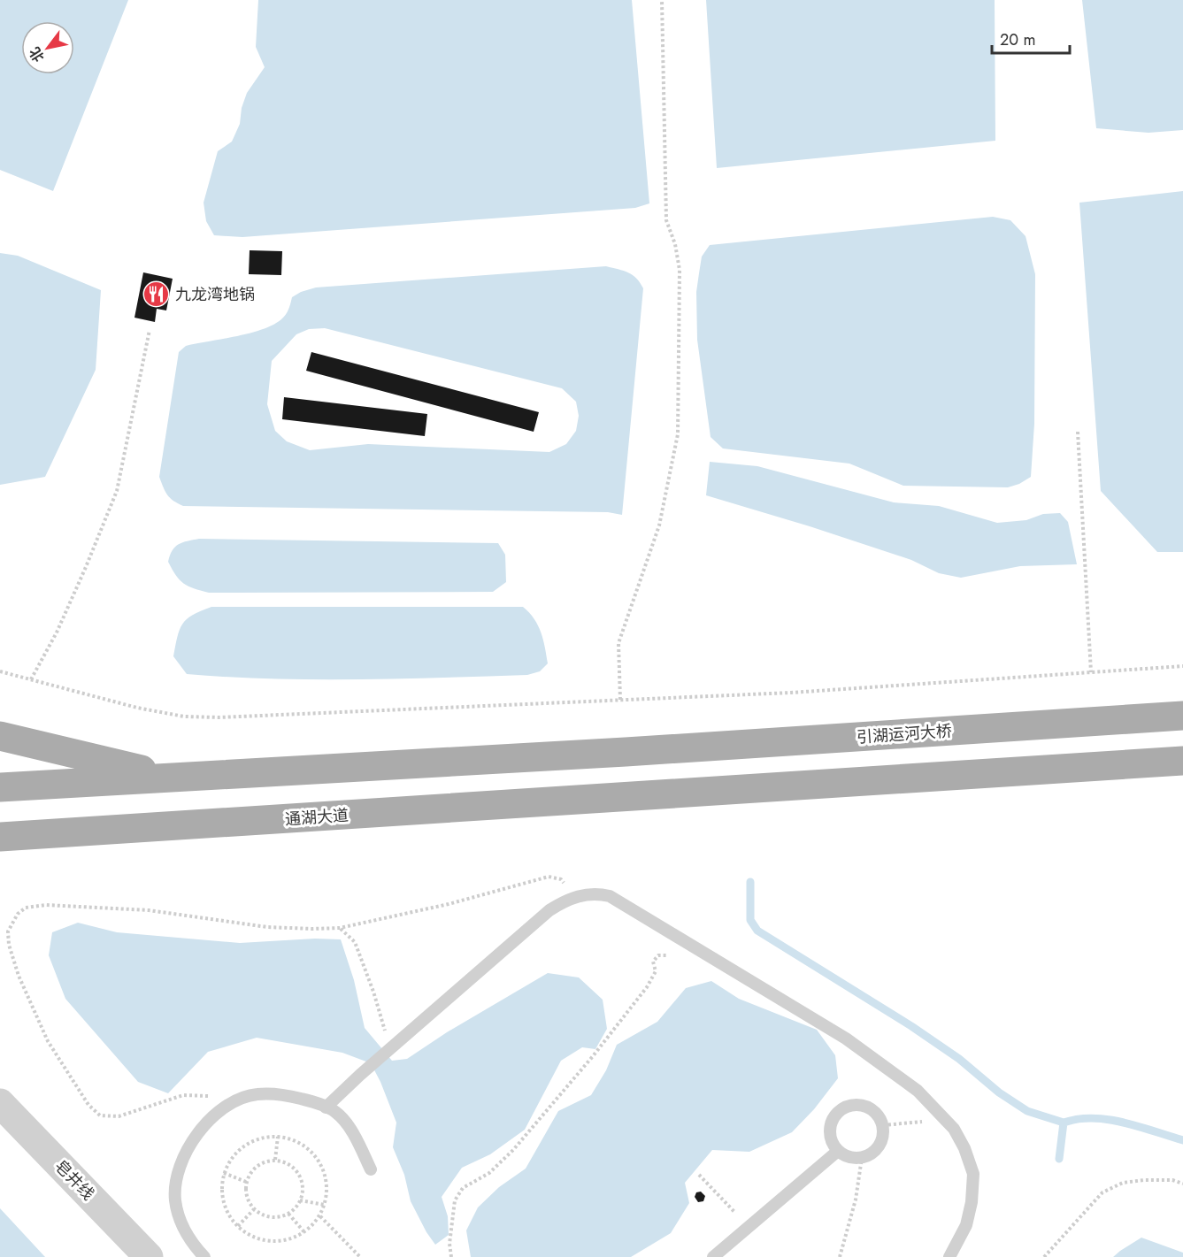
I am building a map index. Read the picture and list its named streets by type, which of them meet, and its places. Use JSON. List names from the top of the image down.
{
  "streets": {
    "main road": ["引湖运河大桥", "通湖大道"],
    "street": ["皂井线"]
  },
  "places": {
    "restaurant": ["九龙湾地锅"]
  },
  "scale_bar": "20 m",
  "north": "bottom left"
}
